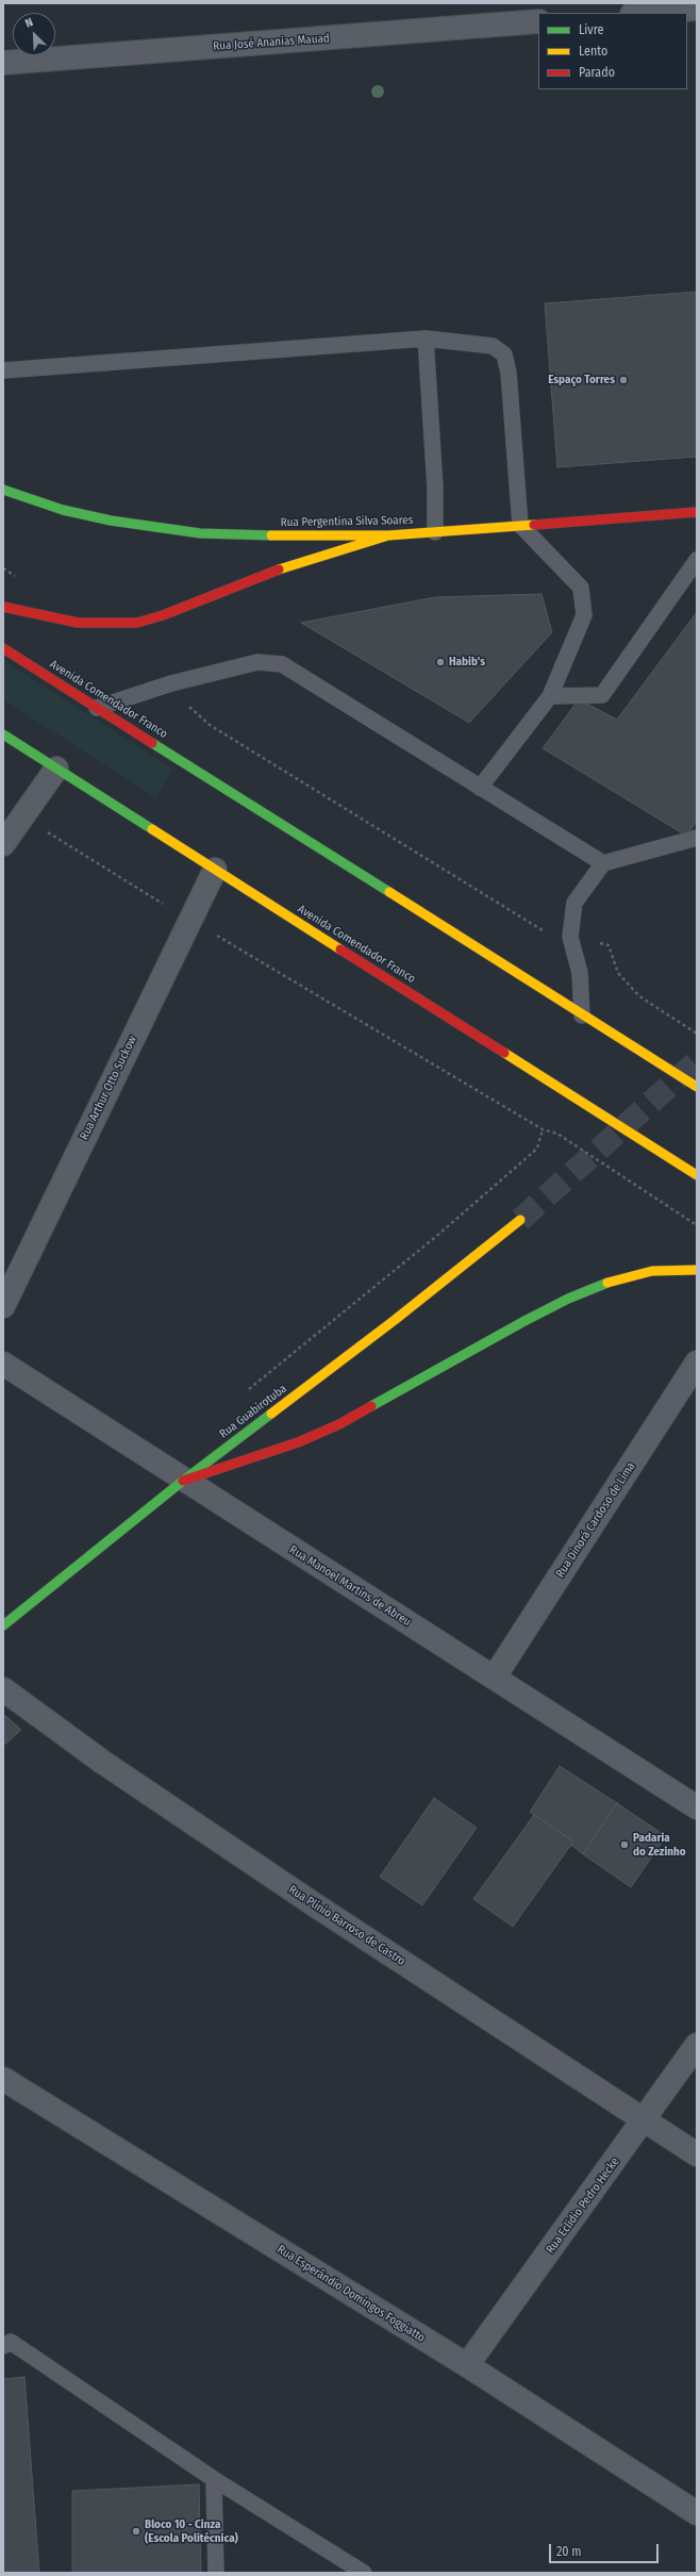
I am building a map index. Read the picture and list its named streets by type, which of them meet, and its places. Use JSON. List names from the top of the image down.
{
  "streets": {
    "main road": ["Rua Pergentina Silva Soares", "Avenida Comendador Franco", "Rua Guabirotuba"],
    "street": [
      "Rua José Ananias Mauad",
      "Rua Arthur Otto Suckow",
      "Rua Dinorá Cardoso de Lima",
      "Rua Manoel Martins de Abreu",
      "Rua Plínio Barroso de Castro",
      "Rua Eclídio Pedro Hecke",
      "Rua Esperândio Domingos Foggiatto"
    ]
  },
  "crossings": [
    ["Avenida Comendador Franco", "Rua Arthur Otto Suckow"],
    ["Rua Guabirotuba", "Rua Manoel Martins de Abreu"],
    ["Rua Dinorá Cardoso de Lima", "Rua Manoel Martins de Abreu"],
    ["Rua Plínio Barroso de Castro", "Rua Eclídio Pedro Hecke"],
    ["Rua Eclídio Pedro Hecke", "Rua Esperândio Domingos Foggiatto"]
  ],
  "places": [
    "Espaço Torres",
    "Habib's",
    "Padaria do Zezinho",
    "Bloco 10 - Cinza (Escola Politécnica)"
  ],
  "legend": ["Livre", "Lento", "Parado"],
  "scale_bar": "20 m",
  "north": "top left"
}
